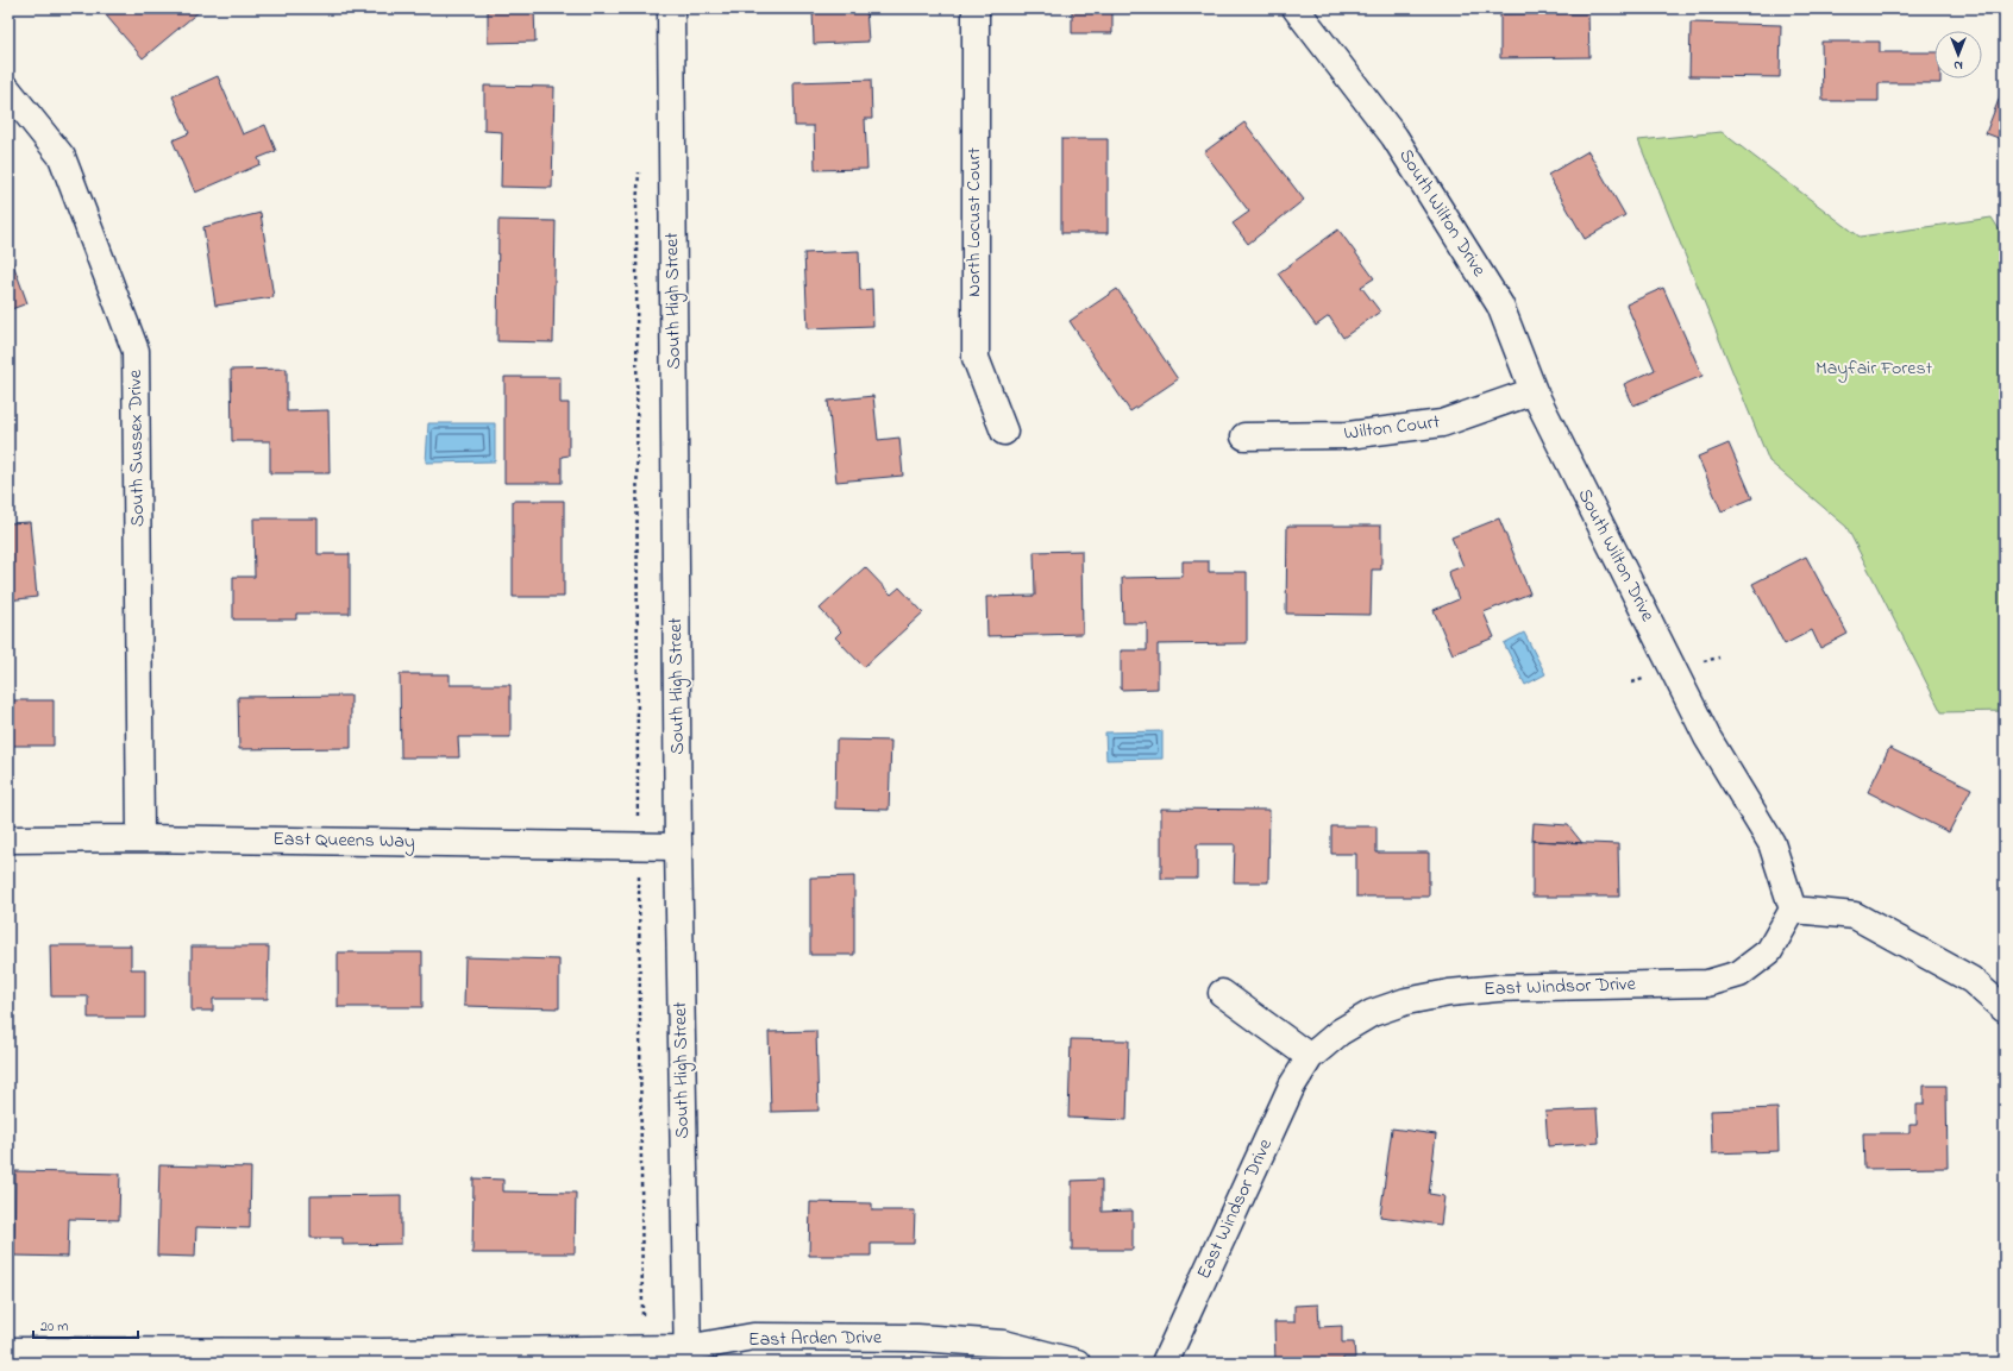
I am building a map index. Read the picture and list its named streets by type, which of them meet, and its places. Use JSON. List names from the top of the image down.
{
  "streets": {
    "street": [
      "South Wilton Drive",
      "North Locust Court",
      "South High Street",
      "Wilton Court",
      "South Sussex Drive",
      "East Queens Way",
      "East Windsor Drive",
      "East Arden Drive"
    ]
  },
  "crossings": [
    ["South Wilton Drive", "Wilton Court"],
    ["South Wilton Drive", "East Windsor Drive"],
    ["South High Street", "East Queens Way"],
    ["South High Street", "East Arden Drive"],
    ["South Sussex Drive", "East Queens Way"]
  ],
  "parks": ["Mayfair Forest"],
  "scale_bar": "20 m",
  "north": "bottom"
}
